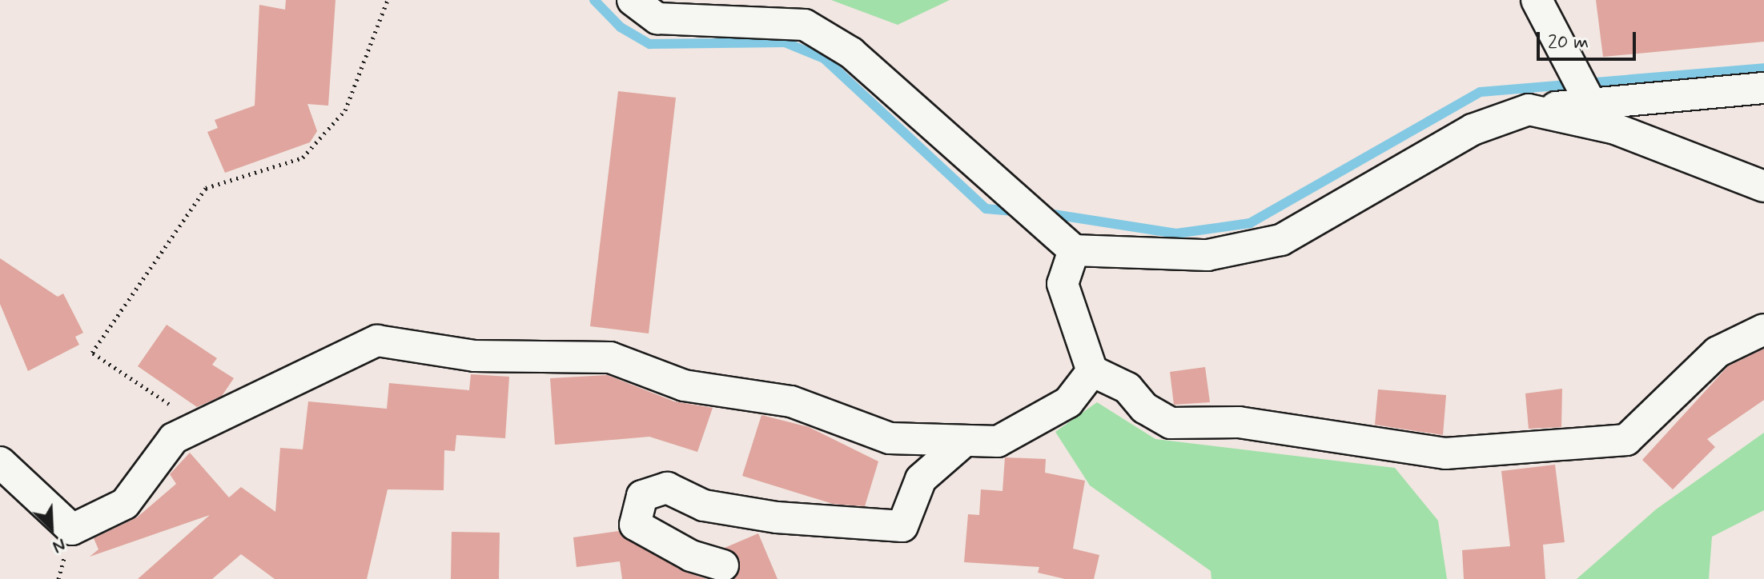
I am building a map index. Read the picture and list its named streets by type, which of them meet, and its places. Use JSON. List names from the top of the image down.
{
  "scale_bar": "20 m",
  "north": "bottom right"
}
